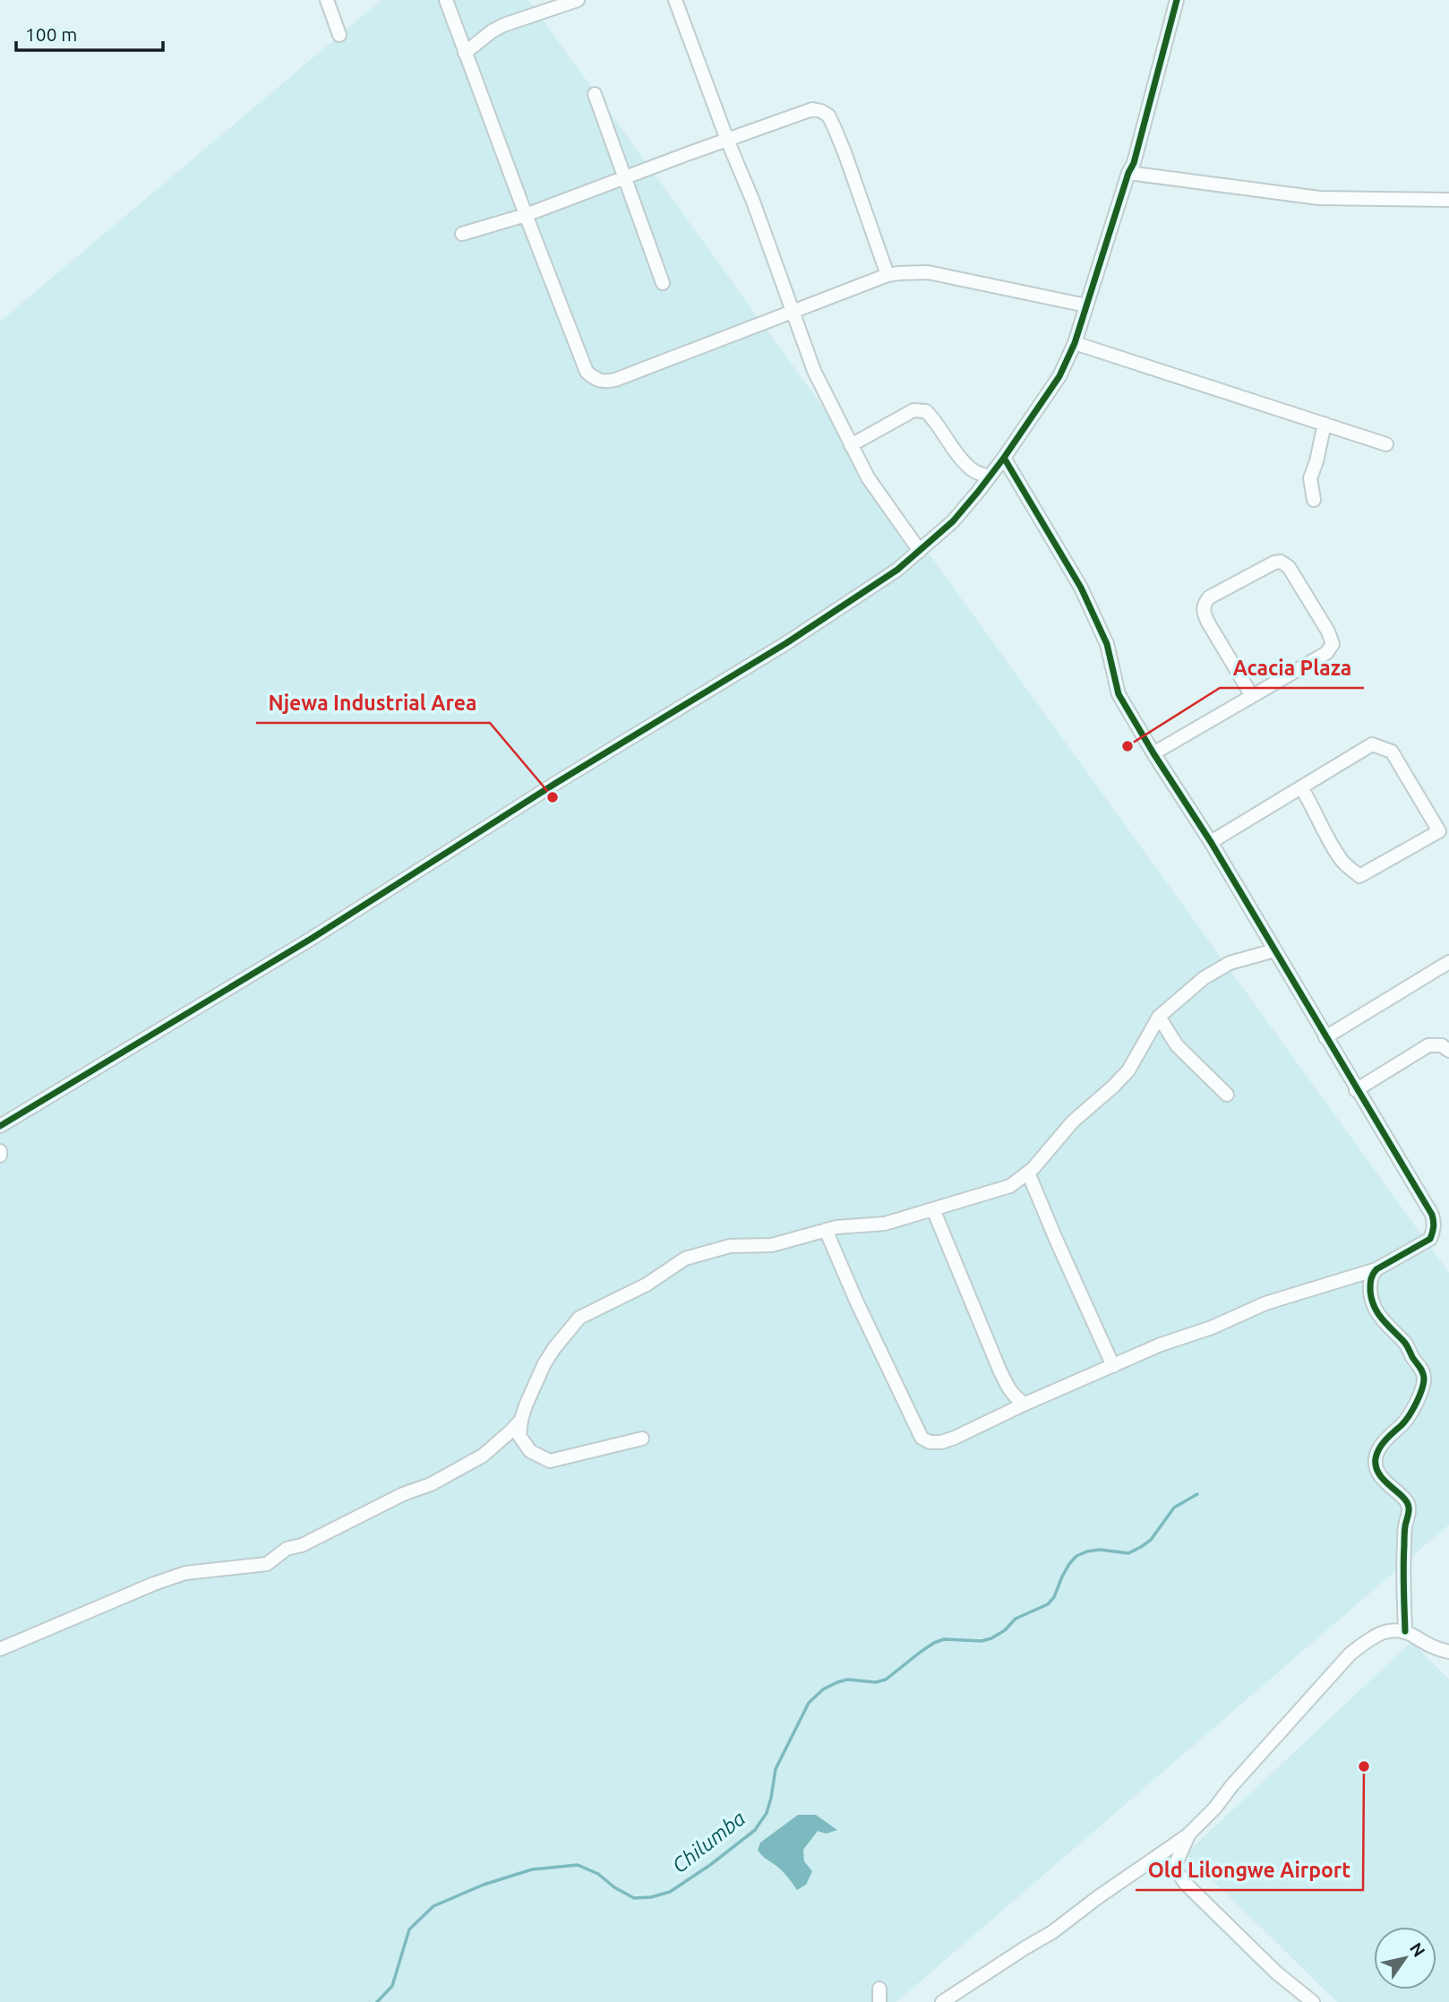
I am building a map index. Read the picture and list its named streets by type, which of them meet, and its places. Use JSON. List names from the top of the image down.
{
  "water": ["Chilumba"],
  "places": ["Acacia Plaza", "Njewa Industrial Area", "Old Lilongwe Airport"],
  "scale_bar": "100 m",
  "north": "top right"
}
